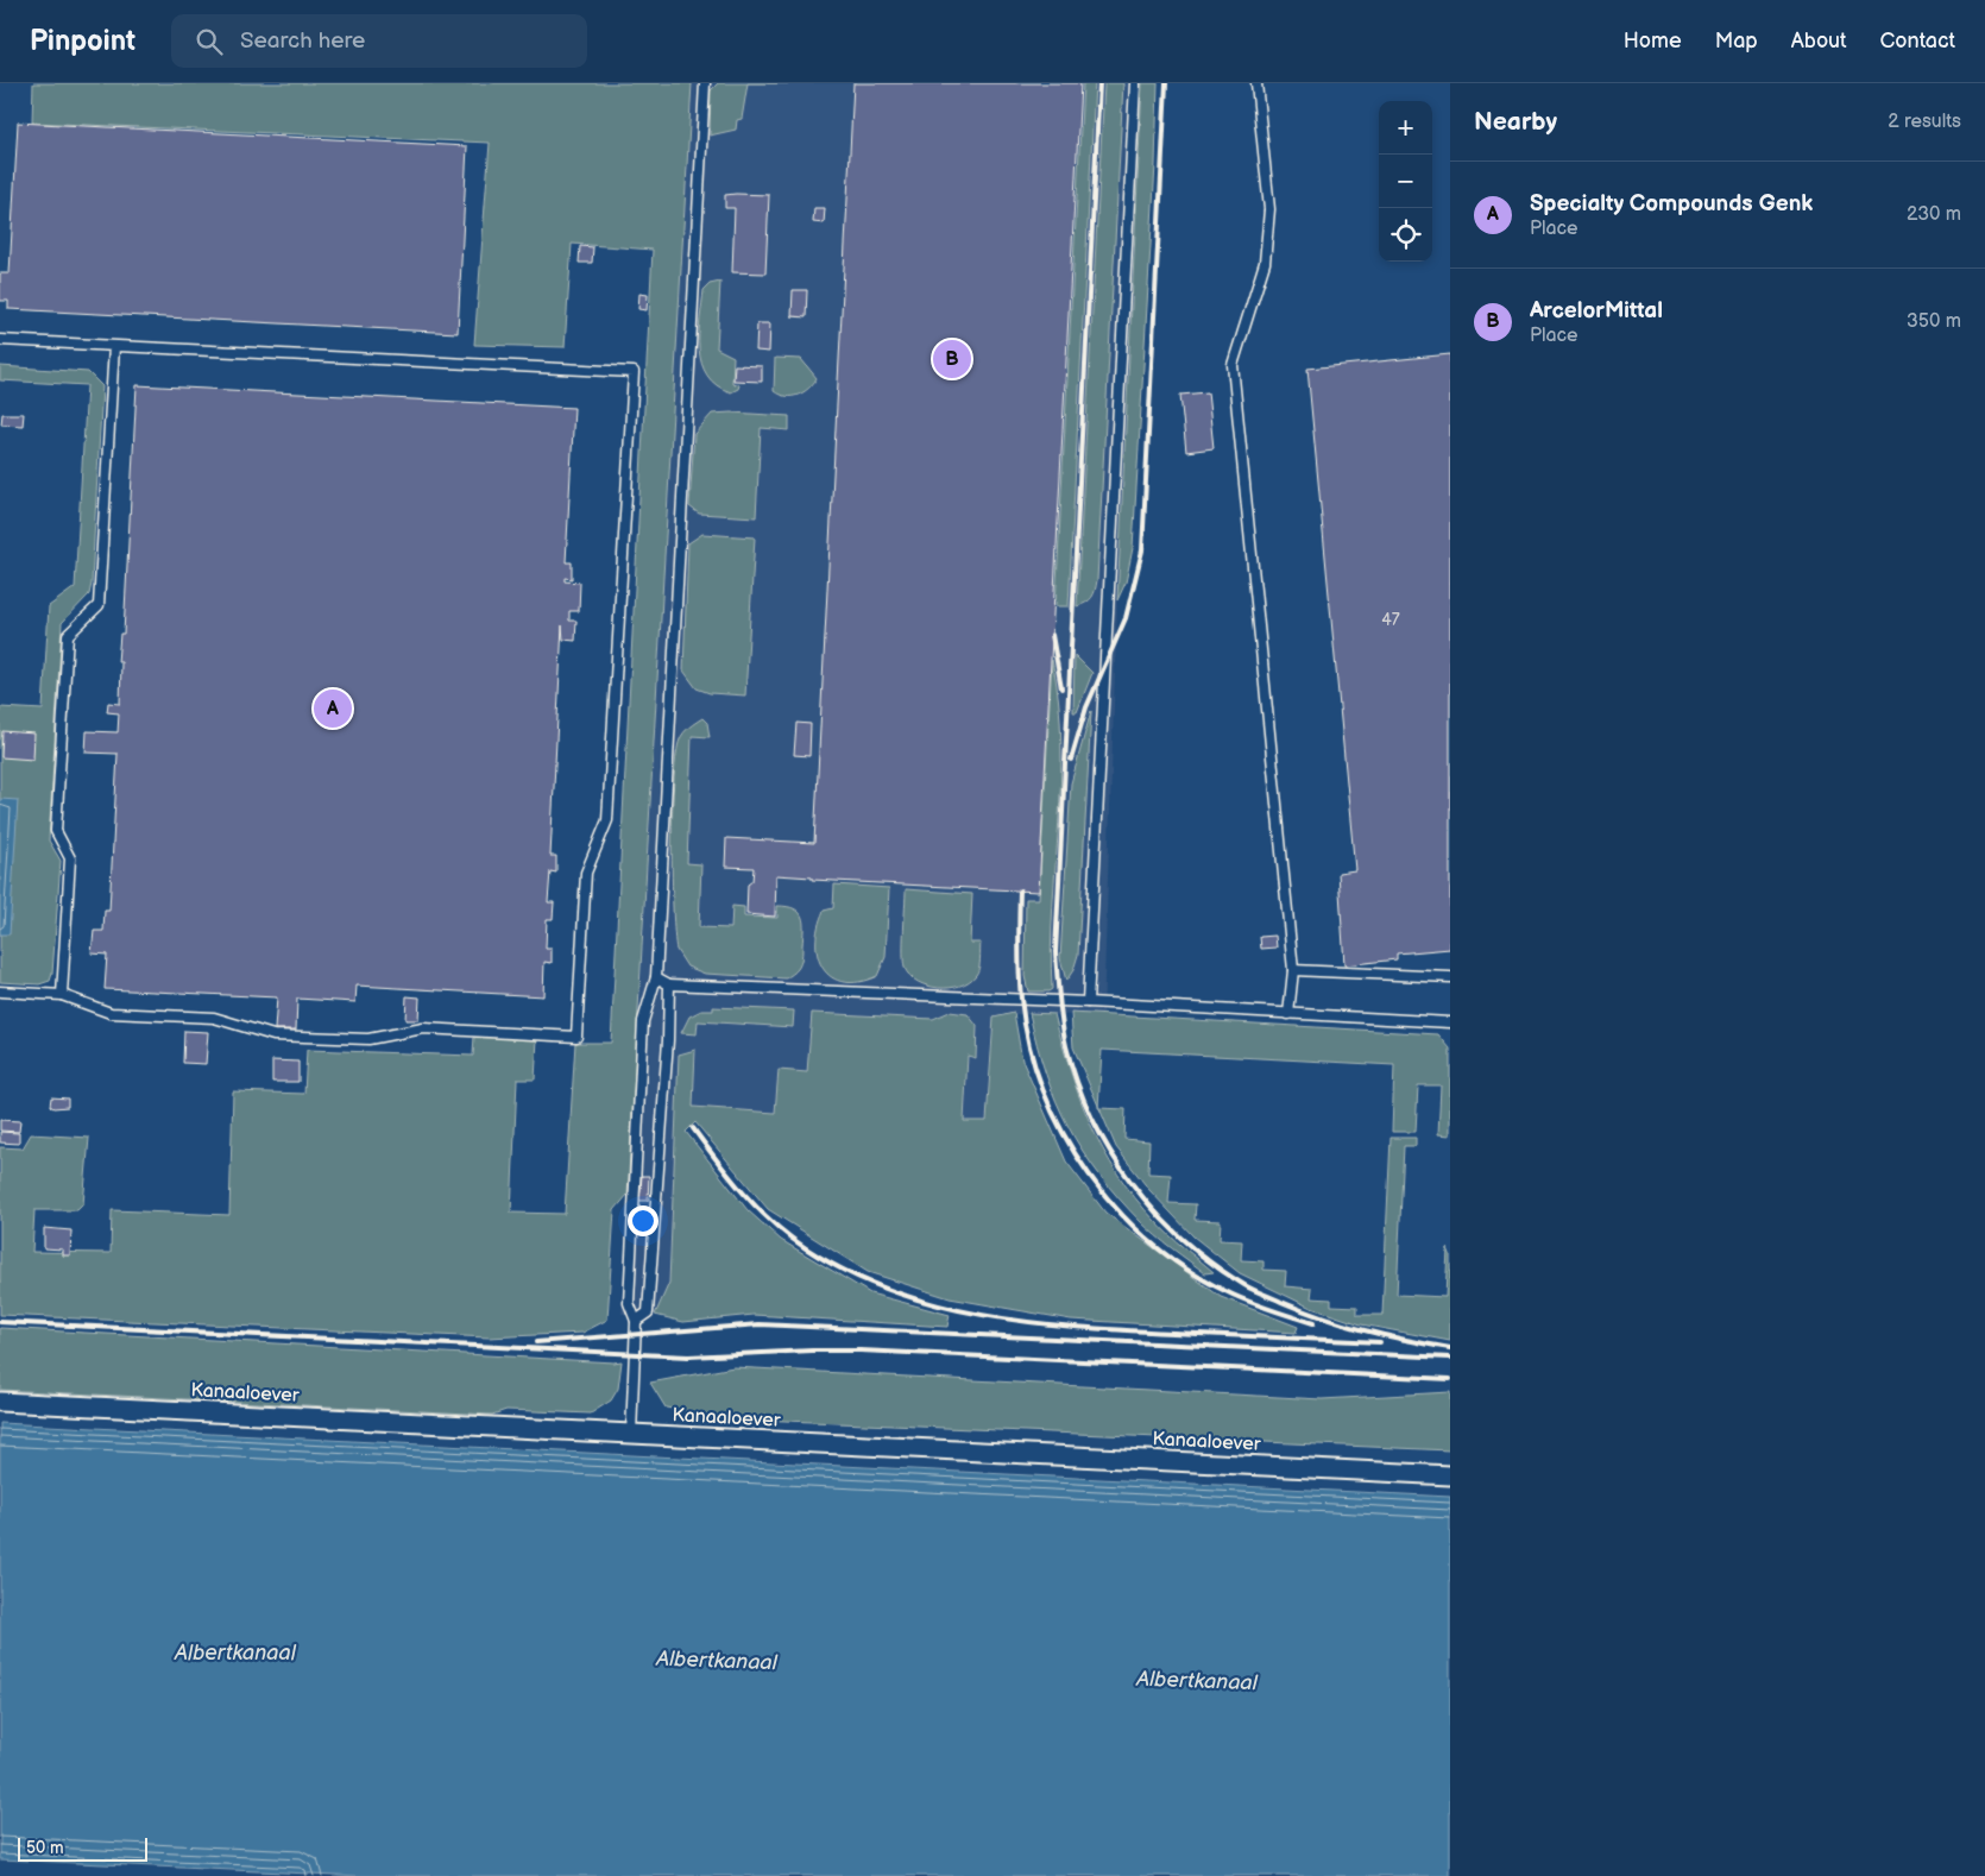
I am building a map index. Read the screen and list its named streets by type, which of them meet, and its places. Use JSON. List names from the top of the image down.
{
  "streets": {
    "street": ["Kanaaloever"]
  },
  "water": ["Albertkanaal"],
  "house_numbers": ["47"],
  "scale_bar": "50 m",
  "page": {
    "header": "Pinpoint",
    "search": "Search here",
    "nav": [
      "Home",
      "Map",
      "About",
      "Contact"
    ],
    "heading": ["Nearby", "2 results"],
    "map_buttons": ["+", "−"],
    "list": [
      {
        "mark": "A",
        "name": "Specialty Compounds Genk",
        "note": "Place",
        "value": "230 m"
      },
      {
        "mark": "B",
        "name": "ArcelorMittal",
        "note": "Place",
        "value": "350 m"
      }
    ],
    "pins": ["B", "A"],
    "scale": "50 m"
  }
}
